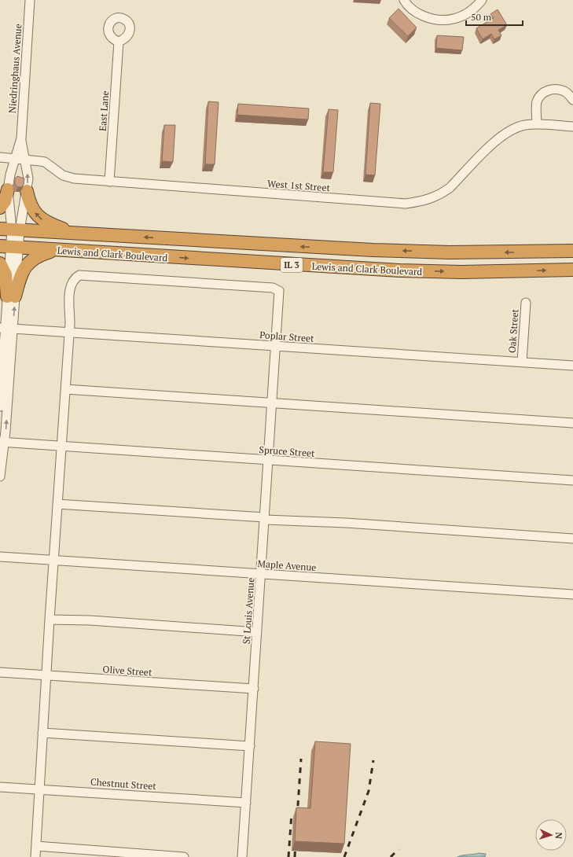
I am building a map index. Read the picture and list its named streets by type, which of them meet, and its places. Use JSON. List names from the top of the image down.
{
  "streets": {
    "highway": ["Lewis and Clark Boulevard", "IL 3"],
    "street": [
      "Niedringhaus Avenue",
      "East Lane",
      "West 1st Street",
      "Oak Street",
      "Poplar Street",
      "Spruce Street",
      "Maple Avenue",
      "St Louis Avenue",
      "Olive Street",
      "Chestnut Street"
    ]
  },
  "crossings": [
    ["Niedringhaus Avenue", "West 1st Street"],
    ["Niedringhaus Avenue", "Lewis and Clark Boulevard"],
    ["Niedringhaus Avenue", "Poplar Street"],
    ["Niedringhaus Avenue", "Spruce Street"],
    ["East Lane", "West 1st Street"],
    ["Oak Street", "Poplar Street"],
    ["Poplar Street", "St Louis Avenue"],
    ["Spruce Street", "St Louis Avenue"],
    ["Maple Avenue", "St Louis Avenue"],
    ["St Louis Avenue", "Olive Street"],
    ["St Louis Avenue", "Chestnut Street"]
  ],
  "scale_bar": "50 m",
  "north": "right"
}
